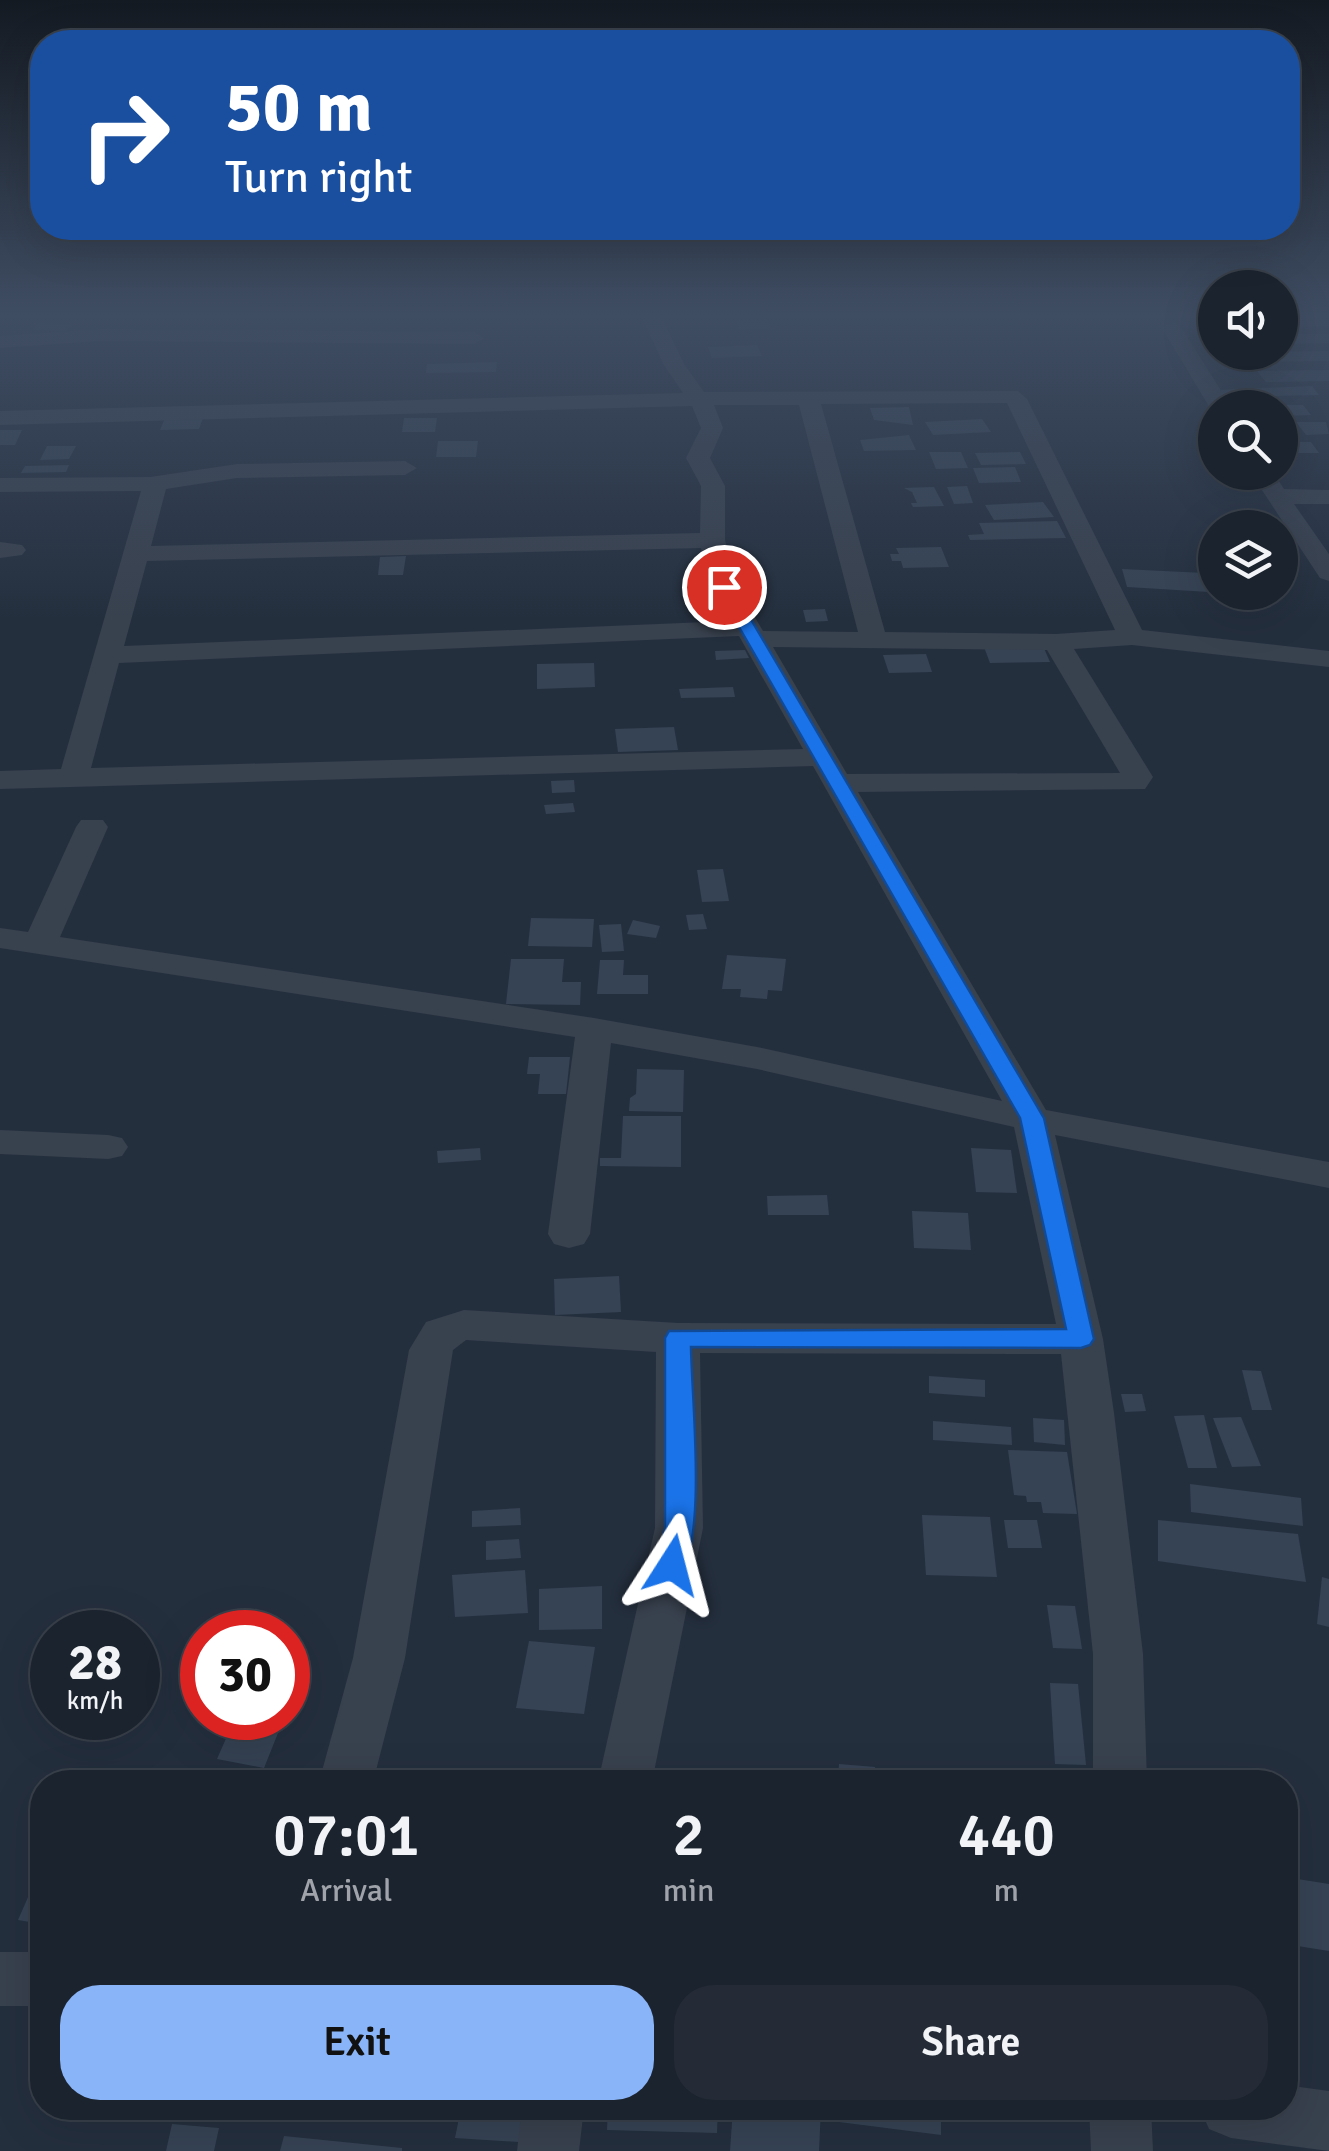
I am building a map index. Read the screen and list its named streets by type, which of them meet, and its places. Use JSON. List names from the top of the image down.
{
  "page": {
    "turn": ["50 m", "Turn right"],
    "speed": "28 km/h",
    "limit": "30",
    "eta": [
      "07:01",
      "Arrival",
      "2",
      "min",
      "440",
      "m"
    ],
    "buttons": ["Exit", "Share"]
  }
}
